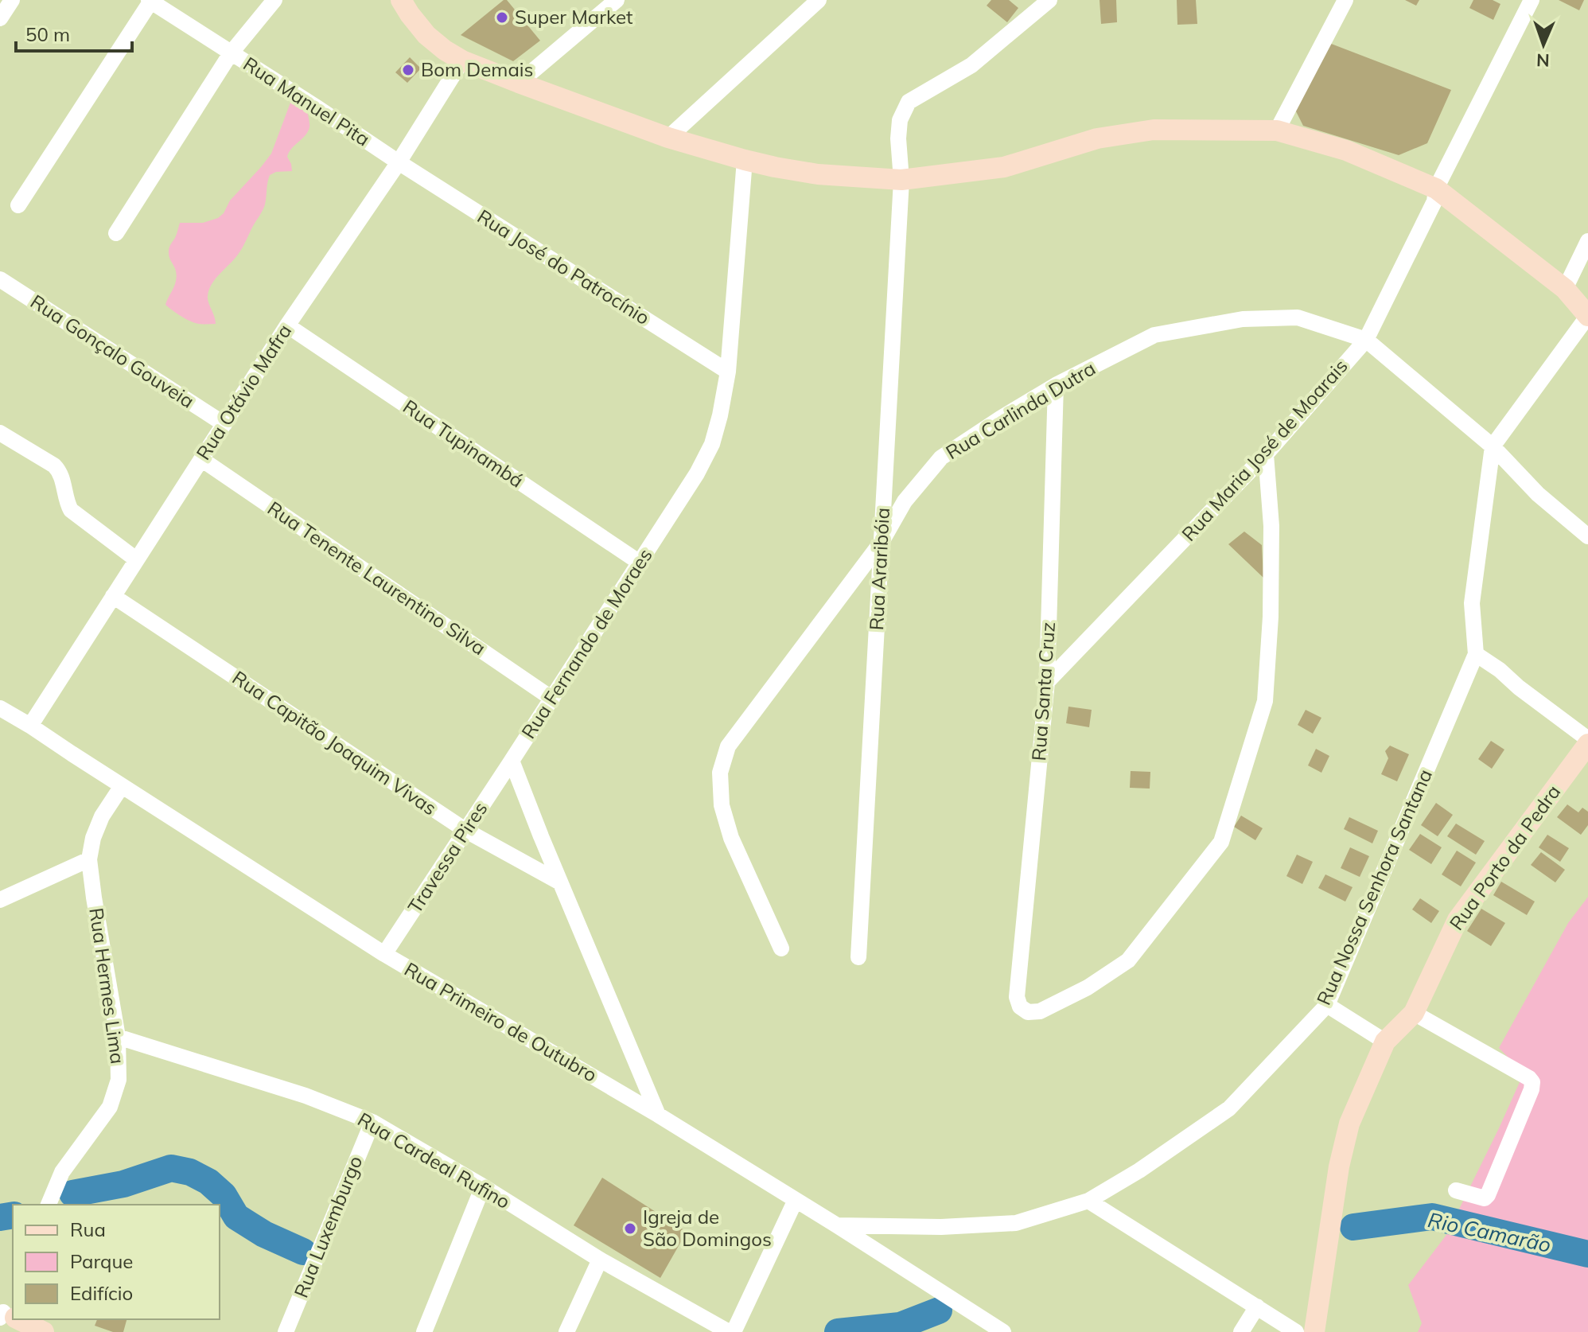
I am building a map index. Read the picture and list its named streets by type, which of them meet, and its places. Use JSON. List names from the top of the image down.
{
  "streets": {
    "main road": ["Rua Porto da Pedra"],
    "street": [
      "Rua Manuel Pita",
      "Rua José do Patrocínio",
      "Rua Gonçalo Gouveia",
      "Rua Otávio Mafra",
      "Rua Carlinda Dutra",
      "Rua Tupinambá",
      "Rua Maria José de Moarais",
      "Rua Araribóia",
      "Rua Tenente Laurentino Silva",
      "Rua Fernando de Moraes",
      "Rua Santa Cruz",
      "Rua Capitão Joaquim Vivas",
      "Travessa Pires",
      "Rua Nossa Senhora Santana",
      "Rua Hermes Lima",
      "Rua Primeiro de Outubro",
      "Rua Cardeal Rufino",
      "Rua Luxemburgo"
    ]
  },
  "crossings": [
    ["Rua Manuel Pita", "Rua José do Patrocínio"],
    ["Rua Manuel Pita", "Rua Otávio Mafra"],
    ["Rua José do Patrocínio", "Rua Otávio Mafra"],
    ["Rua José do Patrocínio", "Rua Fernando de Moraes"],
    ["Rua Gonçalo Gouveia", "Rua Otávio Mafra"],
    ["Rua Otávio Mafra", "Rua Tupinambá"],
    ["Rua Otávio Mafra", "Rua Tenente Laurentino Silva"],
    ["Rua Otávio Mafra", "Rua Capitão Joaquim Vivas"],
    ["Rua Otávio Mafra", "Rua Primeiro de Outubro"],
    ["Rua Carlinda Dutra", "Rua Maria José de Moarais"],
    ["Rua Carlinda Dutra", "Rua Araribóia"],
    ["Rua Carlinda Dutra", "Rua Santa Cruz"],
    ["Rua Carlinda Dutra", "Rua Nossa Senhora Santana"],
    ["Rua Tupinambá", "Rua Fernando de Moraes"],
    ["Rua Maria José de Moarais", "Rua Santa Cruz"],
    ["Rua Tenente Laurentino Silva", "Rua Fernando de Moraes"],
    ["Rua Fernando de Moraes", "Rua Capitão Joaquim Vivas"],
    ["Rua Fernando de Moraes", "Travessa Pires"],
    ["Rua Fernando de Moraes", "Rua Primeiro de Outubro"],
    ["Rua Capitão Joaquim Vivas", "Travessa Pires"],
    ["Travessa Pires", "Rua Primeiro de Outubro"],
    ["Rua Nossa Senhora Santana", "Rua Primeiro de Outubro"],
    ["Rua Hermes Lima", "Rua Primeiro de Outubro"],
    ["Rua Hermes Lima", "Rua Cardeal Rufino"],
    ["Rua Cardeal Rufino", "Rua Luxemburgo"]
  ],
  "water": ["Rio Camarão"],
  "places": ["Super Market", "Bom Demais", "Igreja de São Domingos"],
  "legend": ["Rua", "Parque", "Edifício"],
  "scale_bar": "50 m",
  "north": "bottom"
}
